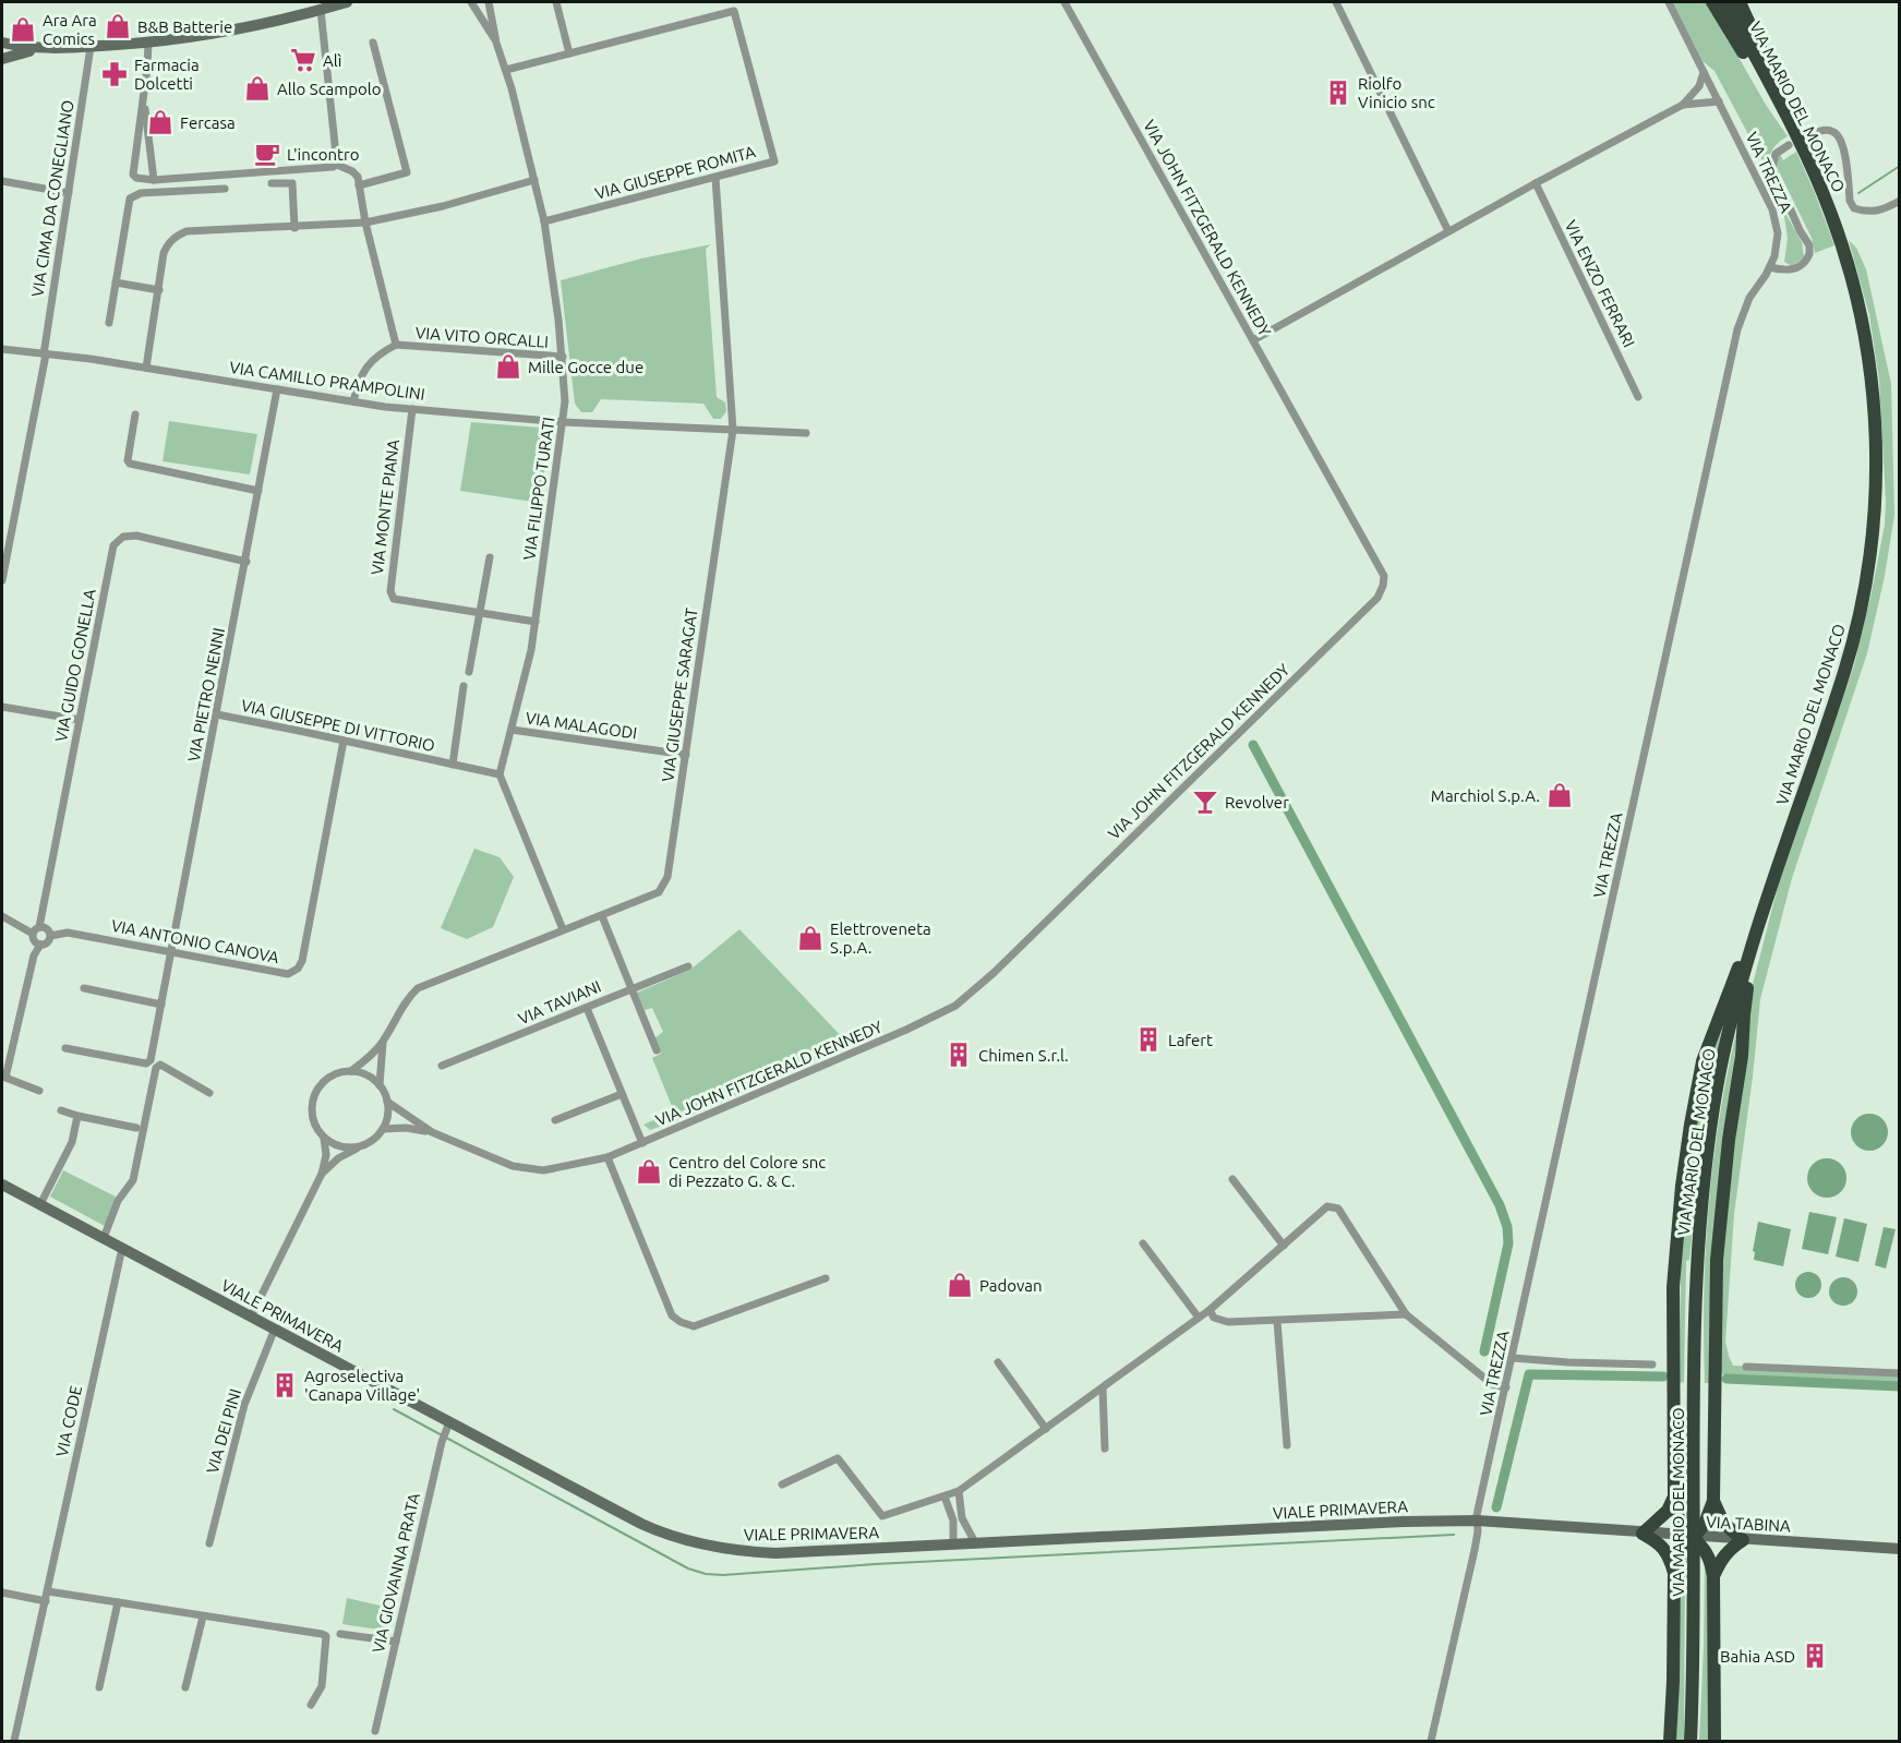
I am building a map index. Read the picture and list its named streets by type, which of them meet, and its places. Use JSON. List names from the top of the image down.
{
  "streets": {
    "highway": ["VIA MARIO DEL MONACO"],
    "main road": ["VIALE PRIMAVERA", "VIA TABINA"],
    "street": [
      "VIA GIUSEPPE ROMITA",
      "VIA TREZZA",
      "VIA CIMA DA CONEGLIANO",
      "VIA JOHN FITZGERALD KENNEDY",
      "VIA ENZO FERRARI",
      "VIA VITO ORCALLI",
      "VIA CAMILLO PRAMPOLINI",
      "VIA FILIPPO TURATI",
      "VIA MONTE PIANA",
      "VIA GUIDO GONELLA",
      "VIA PIETRO NENNI",
      "VIA GIUSEPPE SARAGAT",
      "VIA GIUSEPPE DI VITTORIO",
      "VIA MALAGODI",
      "VIA ANTONIO CANOVA",
      "VIA TAVIANI",
      "VIA CODE",
      "VIA DEI PINI",
      "VIA GIOVANNA PRATA"
    ]
  },
  "crossings": [
    ["VIA GIUSEPPE ROMITA", "VIA FILIPPO TURATI"],
    ["VIA GIUSEPPE ROMITA", "VIA GIUSEPPE SARAGAT"],
    ["VIA TREZZA", "VIALE PRIMAVERA"],
    ["VIA TREZZA", "VIA TABINA"],
    ["VIA CIMA DA CONEGLIANO", "VIA CAMILLO PRAMPOLINI"],
    ["VIA JOHN FITZGERALD KENNEDY", "VIA GIUSEPPE SARAGAT"],
    ["VIA VITO ORCALLI", "VIA CAMILLO PRAMPOLINI"],
    ["VIA VITO ORCALLI", "VIA FILIPPO TURATI"],
    ["VIA CAMILLO PRAMPOLINI", "VIA FILIPPO TURATI"],
    ["VIA CAMILLO PRAMPOLINI", "VIA MONTE PIANA"],
    ["VIA CAMILLO PRAMPOLINI", "VIA PIETRO NENNI"],
    ["VIA CAMILLO PRAMPOLINI", "VIA GIUSEPPE SARAGAT"],
    ["VIA FILIPPO TURATI", "VIA MONTE PIANA"],
    ["VIA FILIPPO TURATI", "VIA GIUSEPPE DI VITTORIO"],
    ["VIA FILIPPO TURATI", "VIA MALAGODI"],
    ["VIA GUIDO GONELLA", "VIA PIETRO NENNI"],
    ["VIA GUIDO GONELLA", "VIA ANTONIO CANOVA"],
    ["VIA PIETRO NENNI", "VIA GIUSEPPE DI VITTORIO"],
    ["VIA PIETRO NENNI", "VIA ANTONIO CANOVA"],
    ["VIA GIUSEPPE SARAGAT", "VIA MALAGODI"],
    ["VIA GIUSEPPE DI VITTORIO", "VIA ANTONIO CANOVA"],
    ["VIALE PRIMAVERA", "VIA CODE"],
    ["VIALE PRIMAVERA", "VIA DEI PINI"],
    ["VIALE PRIMAVERA", "VIA TABINA"],
    ["VIALE PRIMAVERA", "VIA GIOVANNA PRATA"]
  ],
  "places": {
    "shop": [
      "B&B Batterie",
      "Ara Ara Comics",
      "Allo Scampolo",
      "Fercasa",
      "Mille Gocce due",
      "Marchiol S.p.A.",
      "Elettroveneta S.p.A.",
      "Centro del Colore snc di Pezzato G. & C.",
      "Padovan"
    ],
    "supermarket": ["Alì"],
    "pharmacy": ["Farmacia Dolcetti"],
    "building": [
      "Riolfo Vinicio snc",
      "Lafert",
      "Chimen S.r.l.",
      "Agroselectiva 'Canapa Village'",
      "Bahia ASD"
    ],
    "cafe": ["L'incontro"],
    "bar": ["Revolver"]
  }
}
